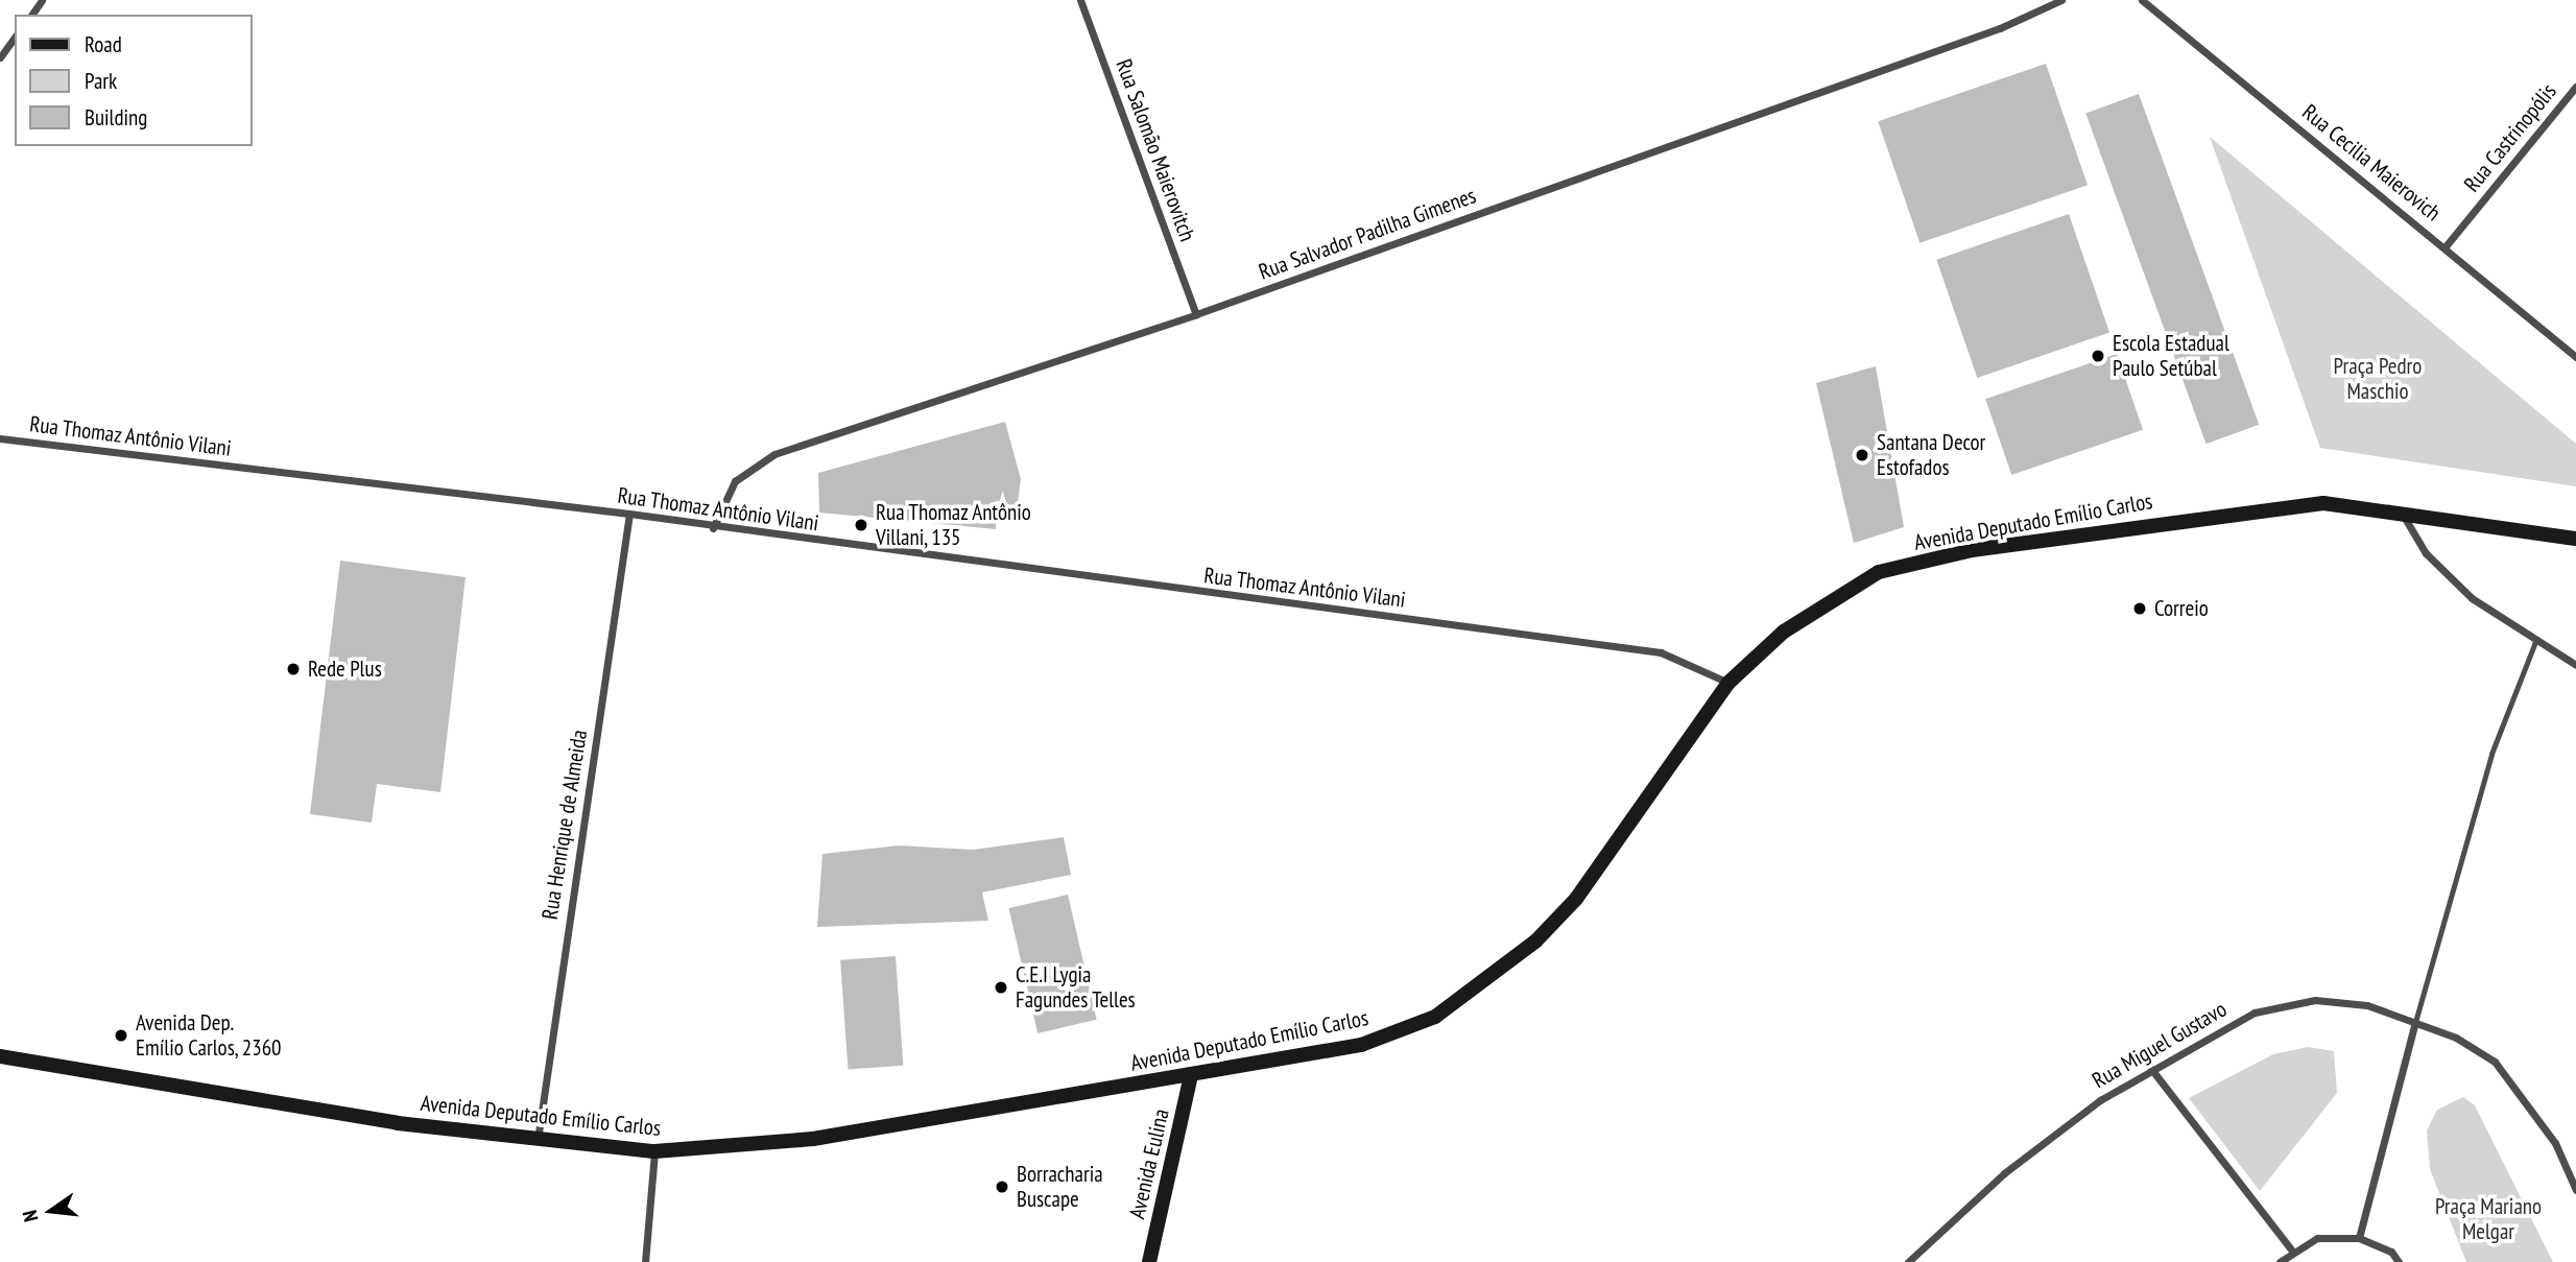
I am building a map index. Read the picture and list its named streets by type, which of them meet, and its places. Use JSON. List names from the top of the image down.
{
  "streets": {
    "main road": ["Avenida Deputado Emílio Carlos", "Avenida Eulina"],
    "street": [
      "Rua Castrinopólis",
      "Rua Salomão Maierovitch",
      "Rua Cecilia Maierovich",
      "Rua Salvador Padilha Gimenes",
      "Rua Thomaz Antônio Vilani",
      "Rua Henrique de Almeida",
      "Rua Miguel Gustavo"
    ]
  },
  "crossings": [
    ["Rua Castrinopólis", "Rua Cecilia Maierovich"],
    ["Rua Salomão Maierovitch", "Rua Salvador Padilha Gimenes"],
    ["Rua Salvador Padilha Gimenes", "Rua Thomaz Antônio Vilani"],
    ["Rua Thomaz Antônio Vilani", "Avenida Deputado Emílio Carlos"],
    ["Rua Thomaz Antônio Vilani", "Rua Henrique de Almeida"],
    ["Avenida Deputado Emílio Carlos", "Rua Henrique de Almeida"],
    ["Avenida Deputado Emílio Carlos", "Avenida Eulina"]
  ],
  "parks": ["Praça Pedro Maschio", "Praça Mariano Melgar"],
  "places": [
    "Escola Estadual Paulo Setúbal",
    "Santana Decor Estofados",
    "Rua Thomaz Antônio Villani, 135",
    "Correio",
    "Rede Plus",
    "C.E.I Lygia Fagundes Telles",
    "Avenida Dep. Emílio Carlos, 2360",
    "Borracharia Buscape"
  ],
  "legend": ["Road", "Park", "Building"],
  "north": "left"
}
